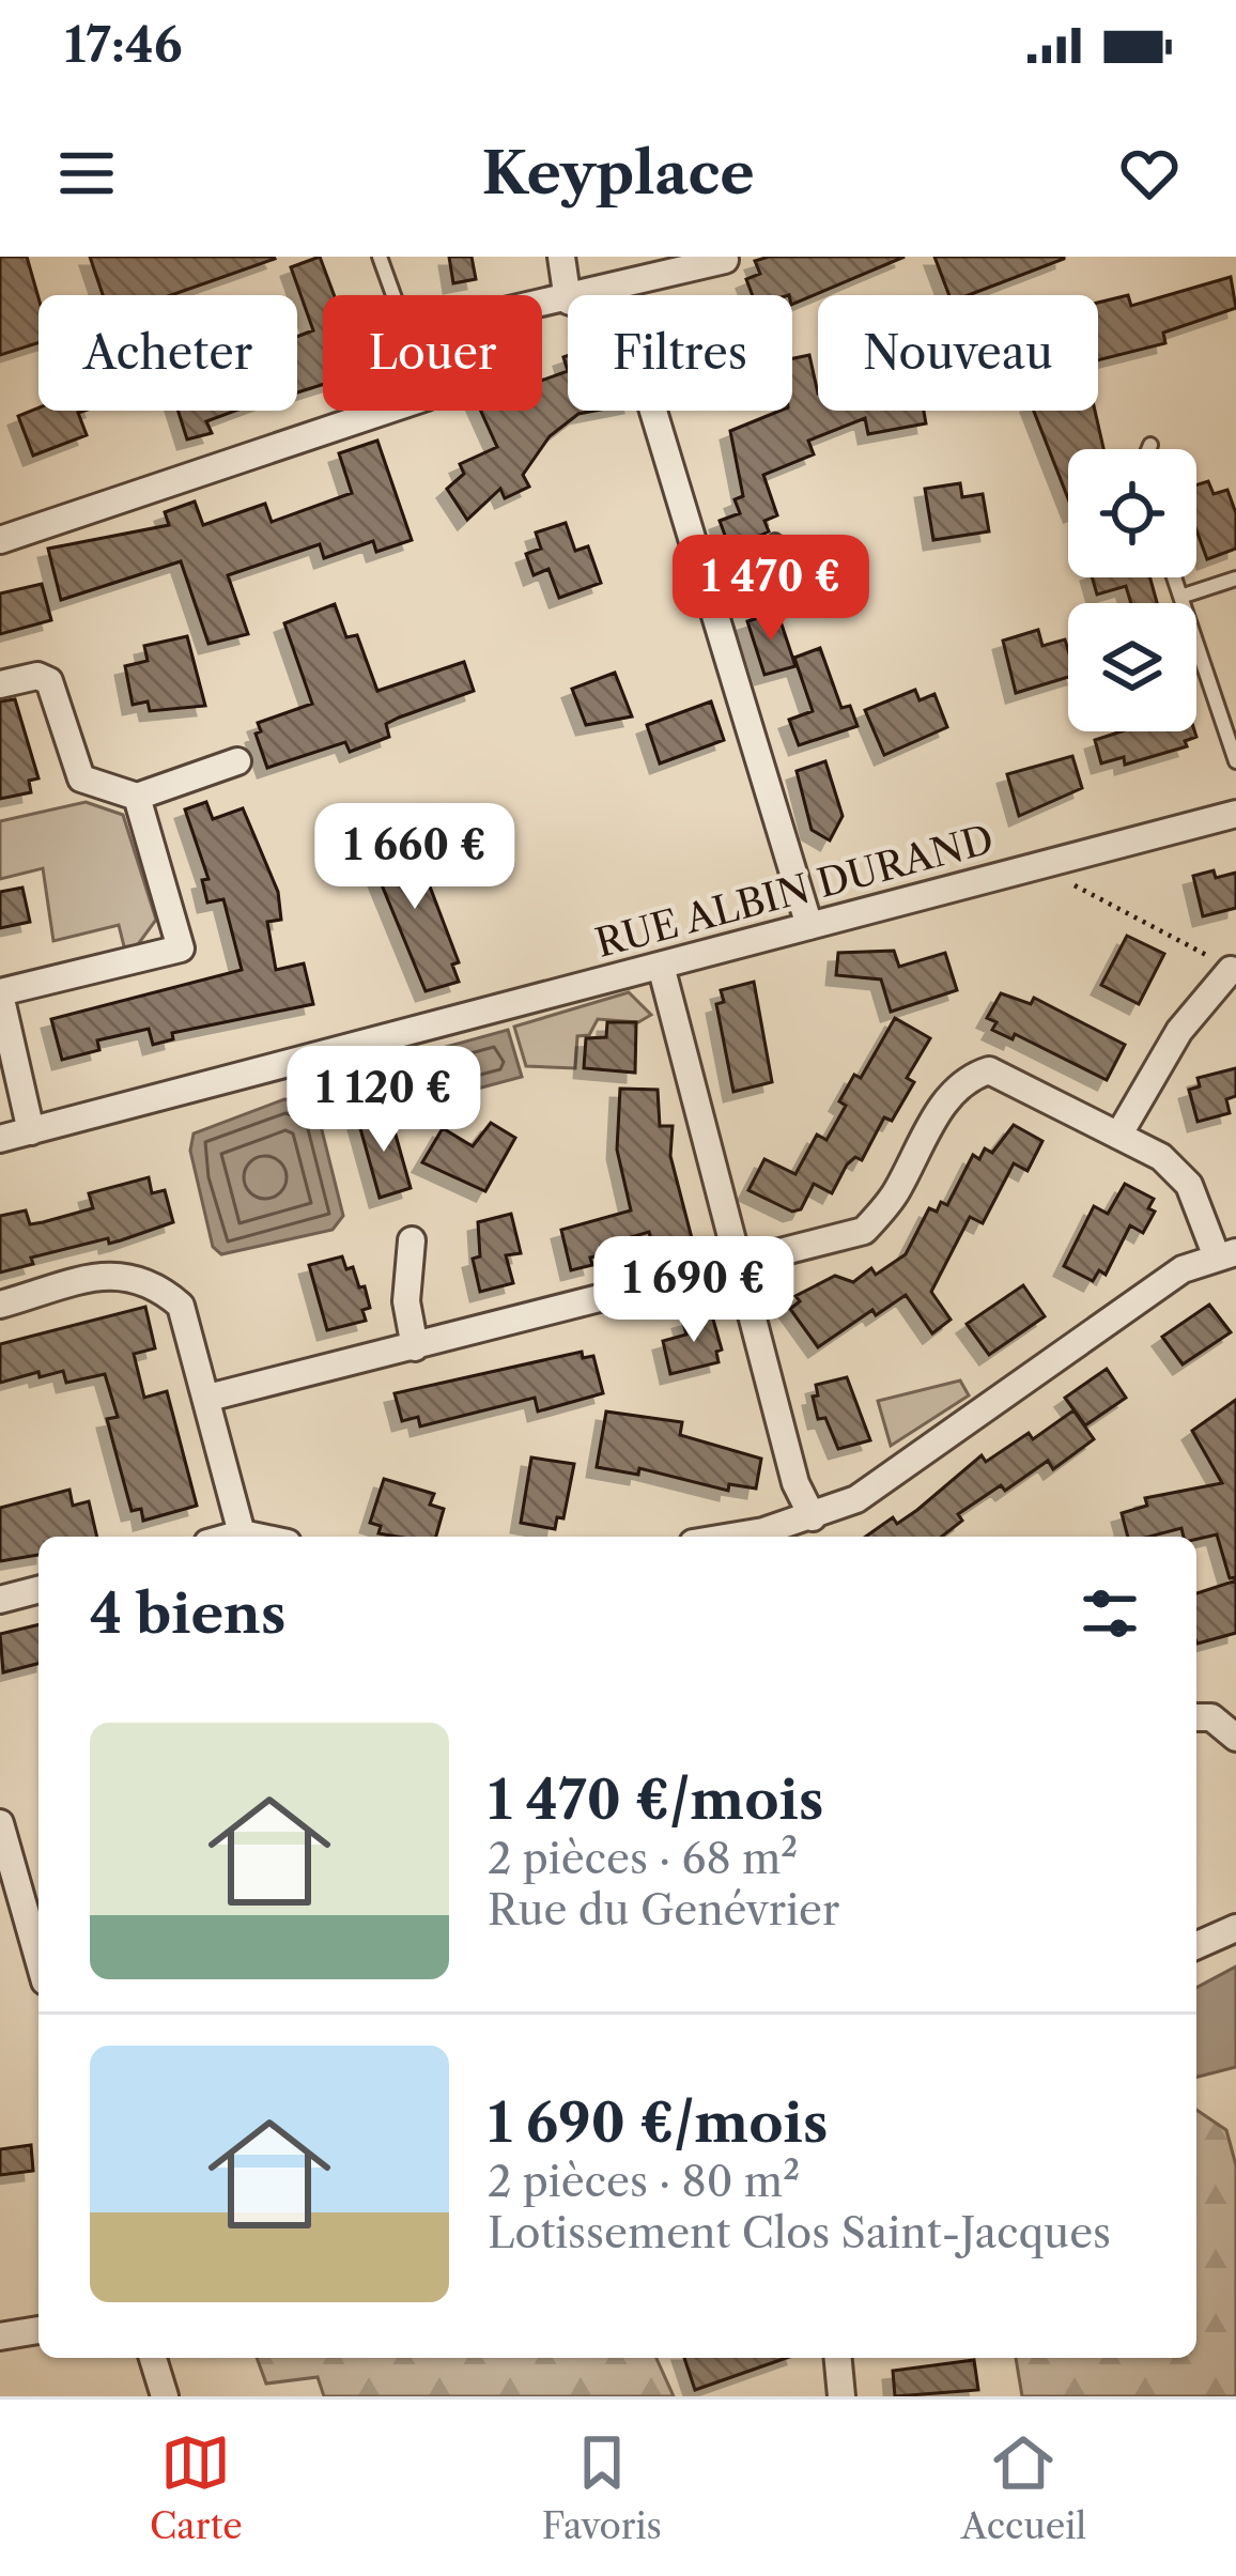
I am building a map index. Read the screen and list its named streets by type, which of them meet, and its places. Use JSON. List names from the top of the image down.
{
  "streets": {
    "street": ["RUE ALBIN DURAND"]
  },
  "page": {
    "status": "17:46",
    "header": "Keyplace",
    "chip": [
      "Acheter",
      "Louer",
      "Filtres",
      "Nouveau"
    ],
    "price": [
      "1 470 €",
      "1 660 €",
      "1 120 €",
      "1 690 €"
    ],
    "heading": "4 biens",
    "list": [
      {
        "name": "1 470 €/mois",
        "note": "2 pièces · 68 m² · Rue du Genévrier"
      },
      {
        "name": "1 690 €/mois",
        "note": "2 pièces · 80 m² · Lotissement Clos Saint-Jacques"
      }
    ],
    "tabs": ["Carte", "Favoris", "Accueil"]
  }
}
